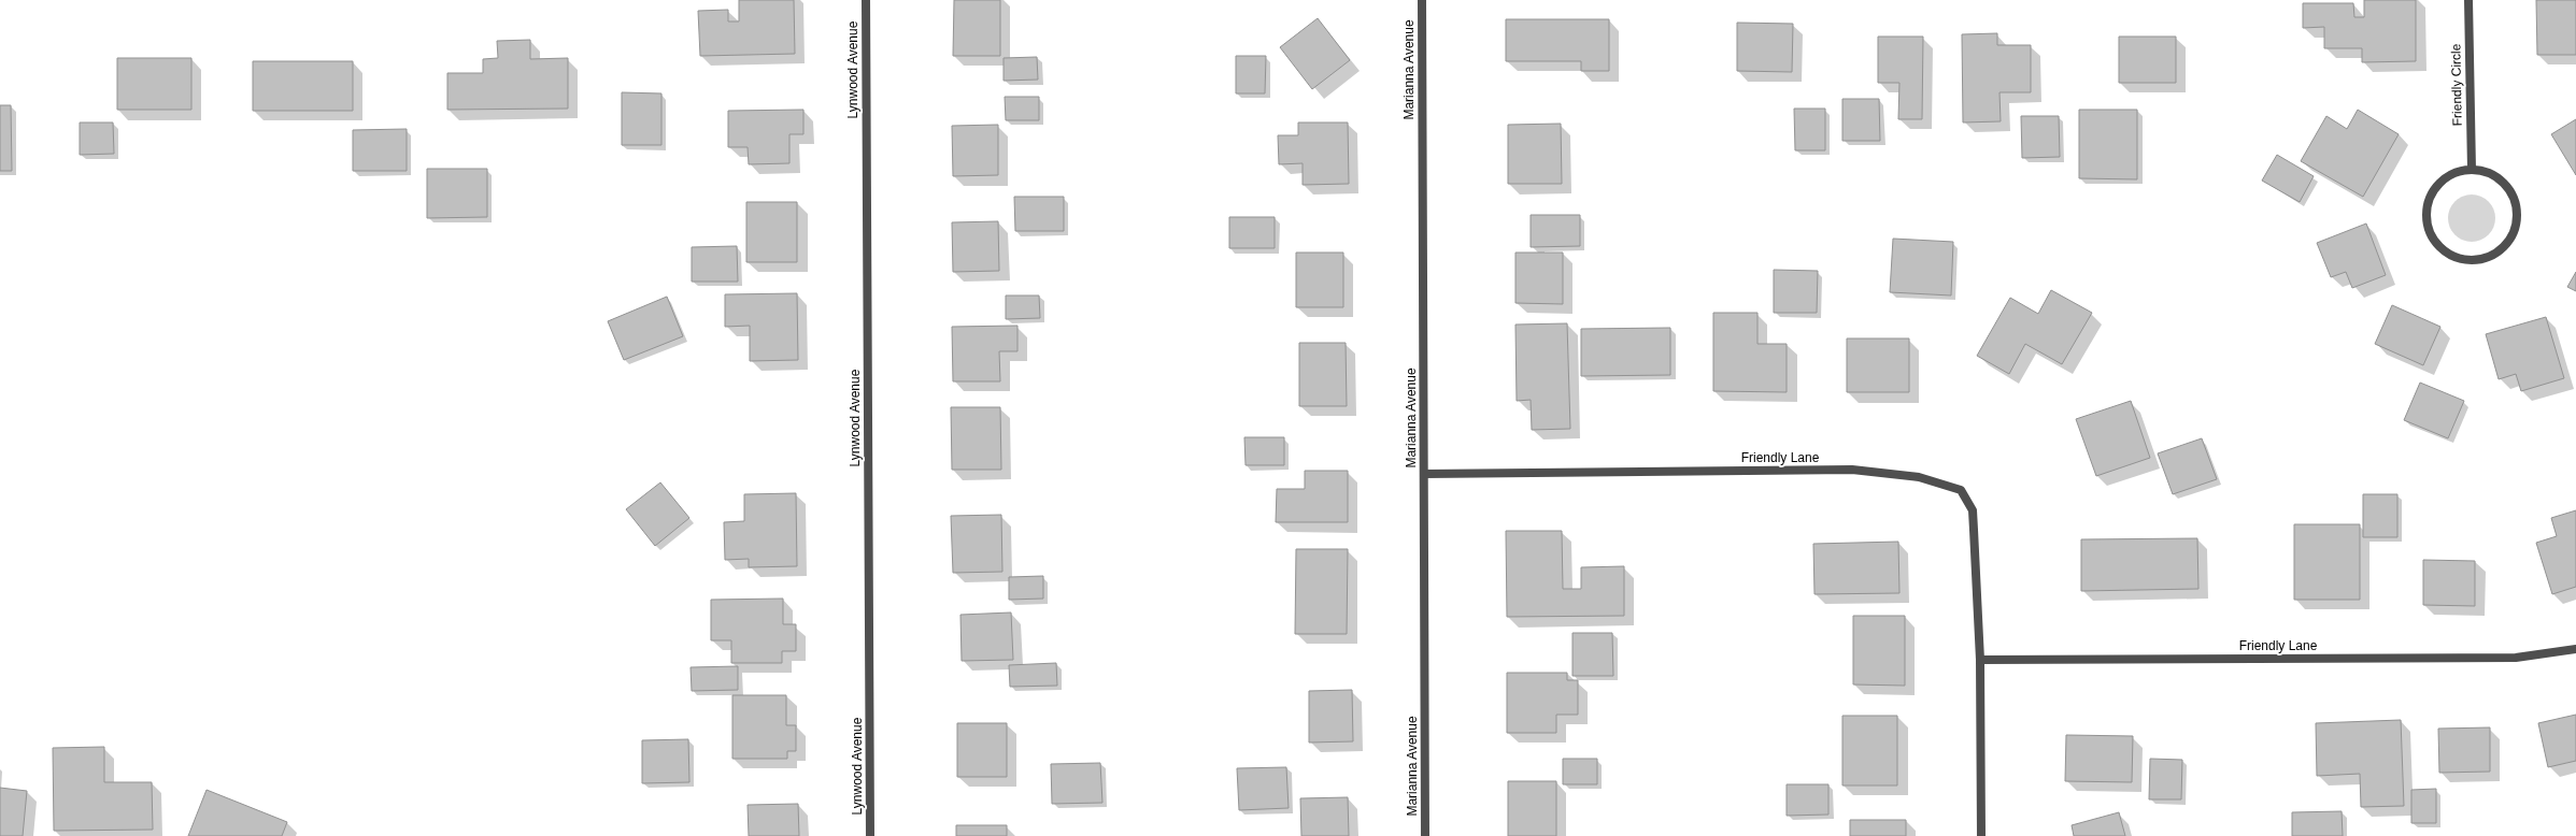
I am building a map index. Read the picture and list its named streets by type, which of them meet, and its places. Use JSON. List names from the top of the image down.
{
  "streets": {
    "street": [
      "Lynwood Avenue",
      "Marianna Avenue",
      "Friendly Circle",
      "Friendly Lane"
    ]
  },
  "crossings": [
    ["Marianna Avenue", "Friendly Lane"]
  ]
}
